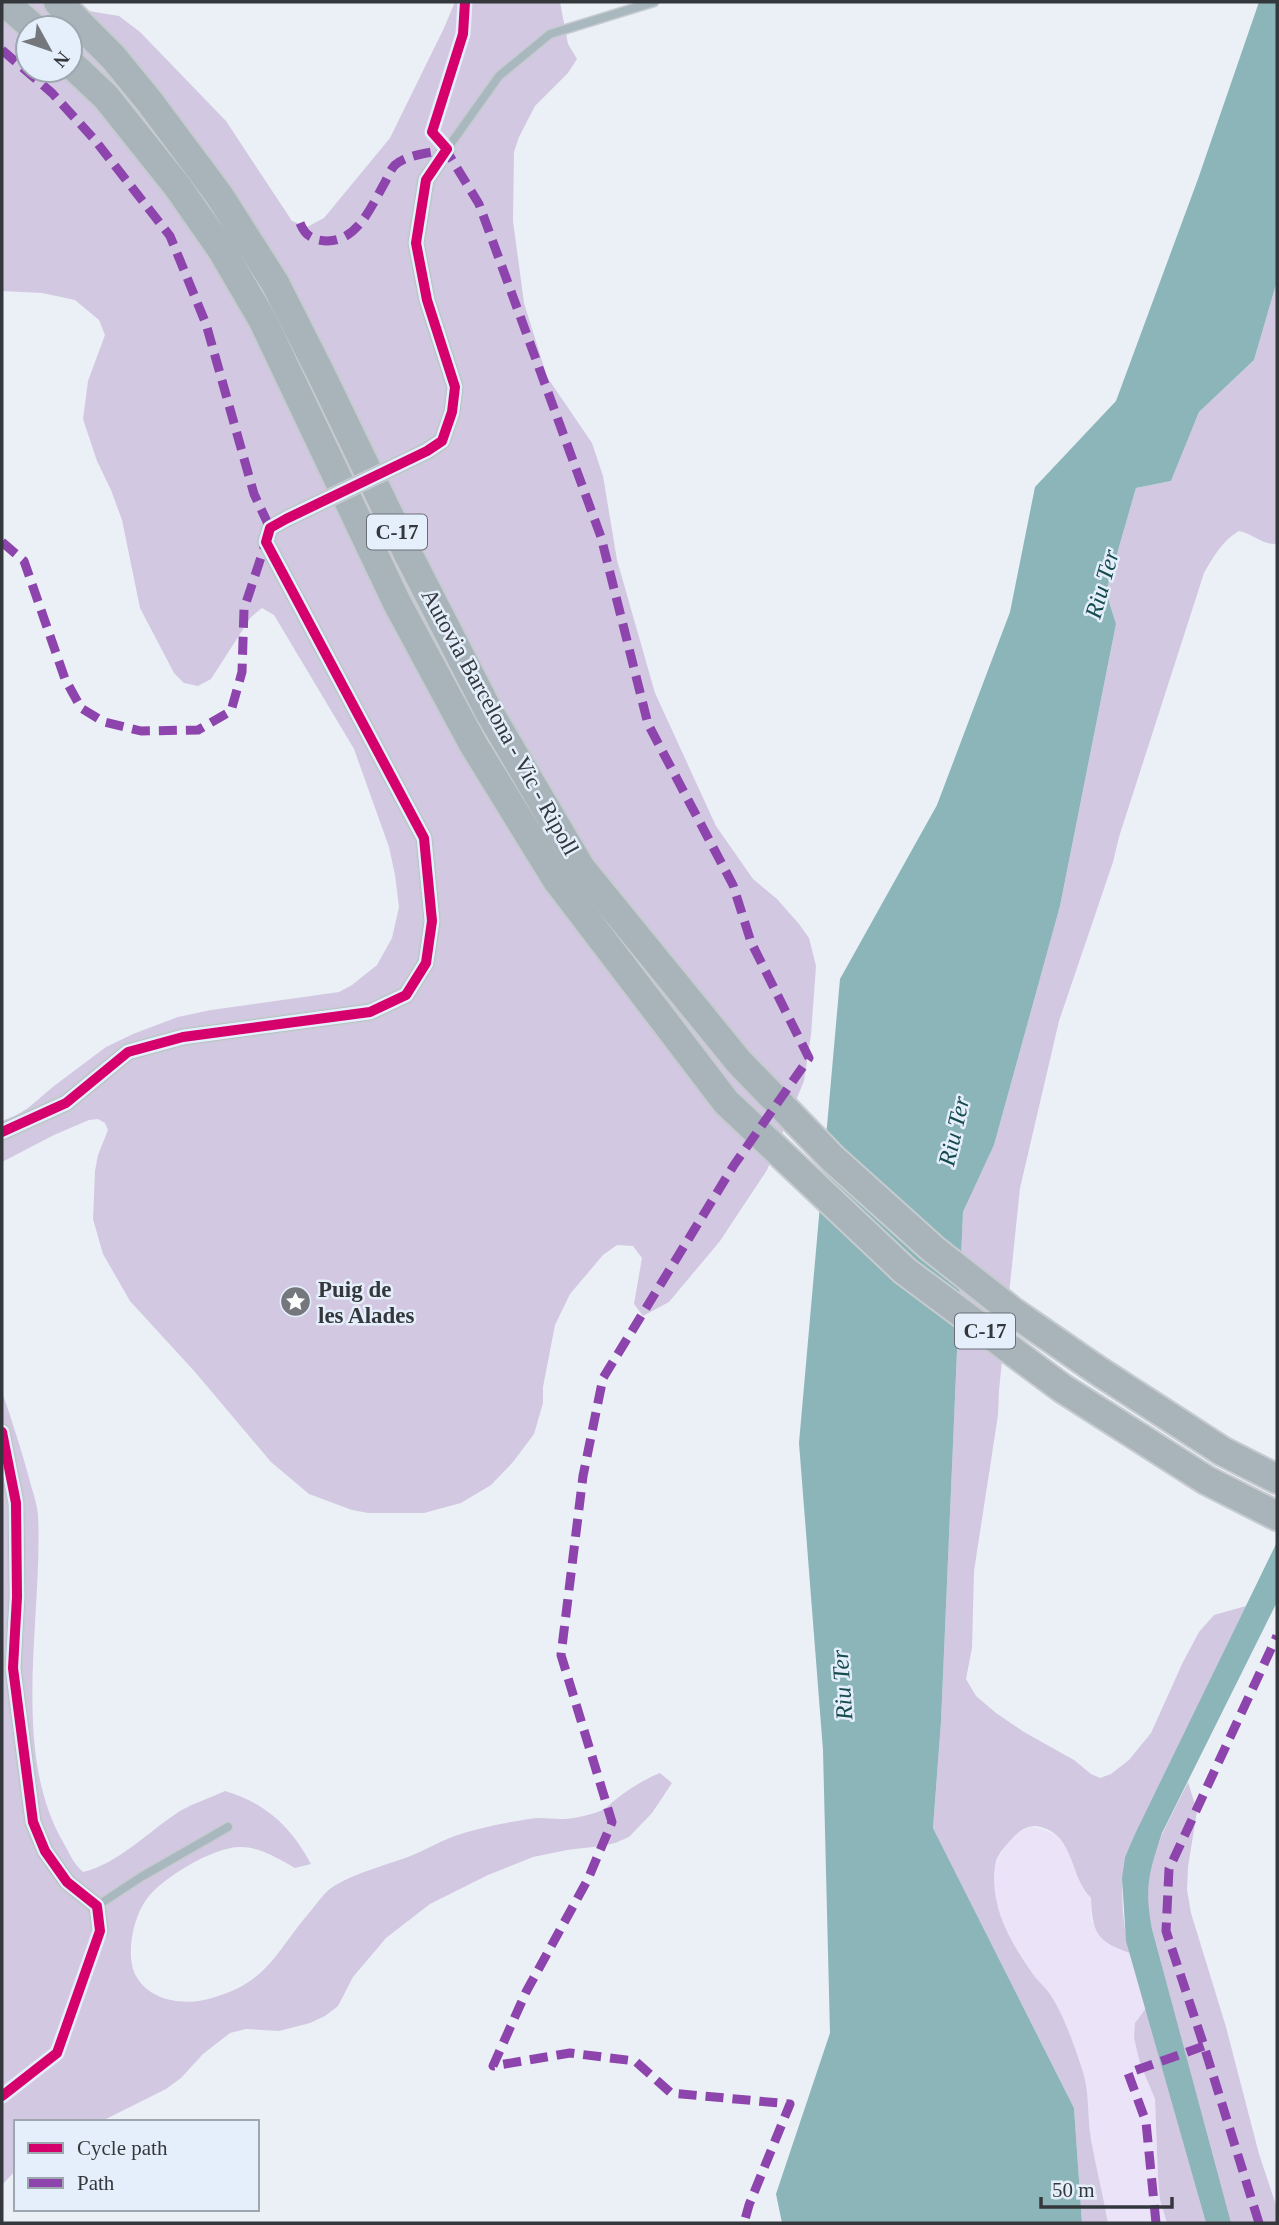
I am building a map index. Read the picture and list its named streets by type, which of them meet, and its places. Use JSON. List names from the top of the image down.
{
  "streets": {
    "highway": ["C-17", "Autovia Barcelona - Vic - Ripoll"]
  },
  "water": ["Riu Ter"],
  "places": {
    "place": ["Puig de les Alades"]
  },
  "legend": ["Cycle path", "Path"],
  "scale_bar": "50 m",
  "north": "bottom right"
}
